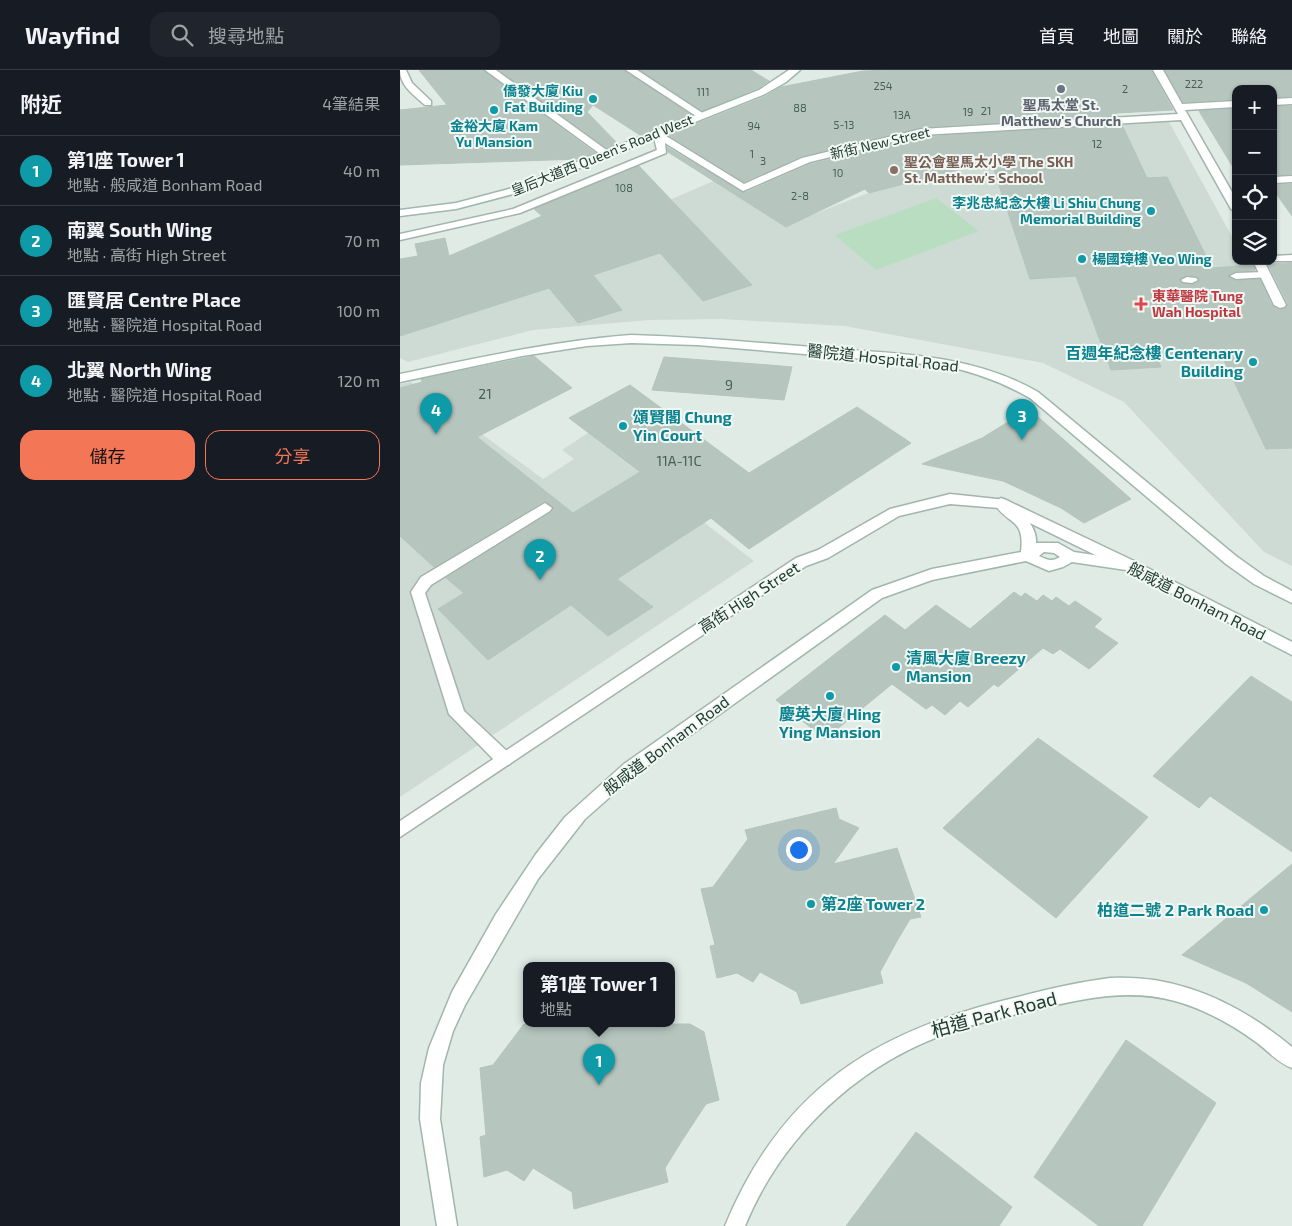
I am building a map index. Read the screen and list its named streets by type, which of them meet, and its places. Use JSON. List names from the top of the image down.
{
  "streets": {
    "street": [
      "新街 New Street",
      "皇后大道西 Queen's Road West",
      "醫院道 Hospital Road",
      "高街 High Street",
      "般咸道 Bonham Road",
      "柏道 Park Road"
    ]
  },
  "crossings": [
    ["新街 New Street", "皇后大道西 Queen's Road West"],
    ["高街 High Street", "般咸道 Bonham Road"]
  ],
  "places": {
    "other": [
      "聖馬太堂 St. Matthew's Church",
      "僑發大廈 Kiu Fat Building",
      "金裕大廈 Kam Yu Mansion",
      "聖公會聖馬太小學 The SKH St. Matthew's School",
      "李兆忠紀念大樓 Li Shiu Chung Memorial Building",
      "楊國璋樓 Yeo Wing",
      "百週年紀念樓 Centenary Building",
      "頌賢閣 Chung Yin Court",
      "清風大廈 Breezy Mansion",
      "慶英大廈 Hing Ying Mansion",
      "第2座 Tower 2",
      "柏道二號 2 Park Road"
    ],
    "health": ["東華醫院 Tung Wah Hospital"]
  },
  "house_numbers": [
    "222",
    "254",
    "2",
    "111",
    "88",
    "21",
    "19",
    "13A",
    "5-13",
    "94",
    "12",
    "1",
    "3",
    "10",
    "108",
    "2-8",
    "9",
    "21",
    "11A-11C"
  ],
  "page": {
    "header": "Wayfind",
    "search": "搜尋地點",
    "nav": [
      "首頁",
      "地圖",
      "關於",
      "聯絡"
    ],
    "heading": ["附近", "4筆結果"],
    "map_buttons": ["+", "−"],
    "list": [
      {
        "mark": "1",
        "name": "第1座 Tower 1",
        "note": "地點 · 般咸道 Bonham Road",
        "value": "40 m"
      },
      {
        "mark": "2",
        "name": "南翼 South Wing",
        "note": "地點 · 高街 High Street",
        "value": "70 m"
      },
      {
        "mark": "3",
        "name": "匯賢居 Centre Place",
        "note": "地點 · 醫院道 Hospital Road",
        "value": "100 m"
      },
      {
        "mark": "4",
        "name": "北翼 North Wing",
        "note": "地點 · 醫院道 Hospital Road",
        "value": "120 m"
      }
    ],
    "pins": [
      "4",
      "3",
      "2",
      "1"
    ],
    "buttons": ["儲存", "分享"],
    "popup": ["第1座 Tower 1", "地點"]
  }
}
